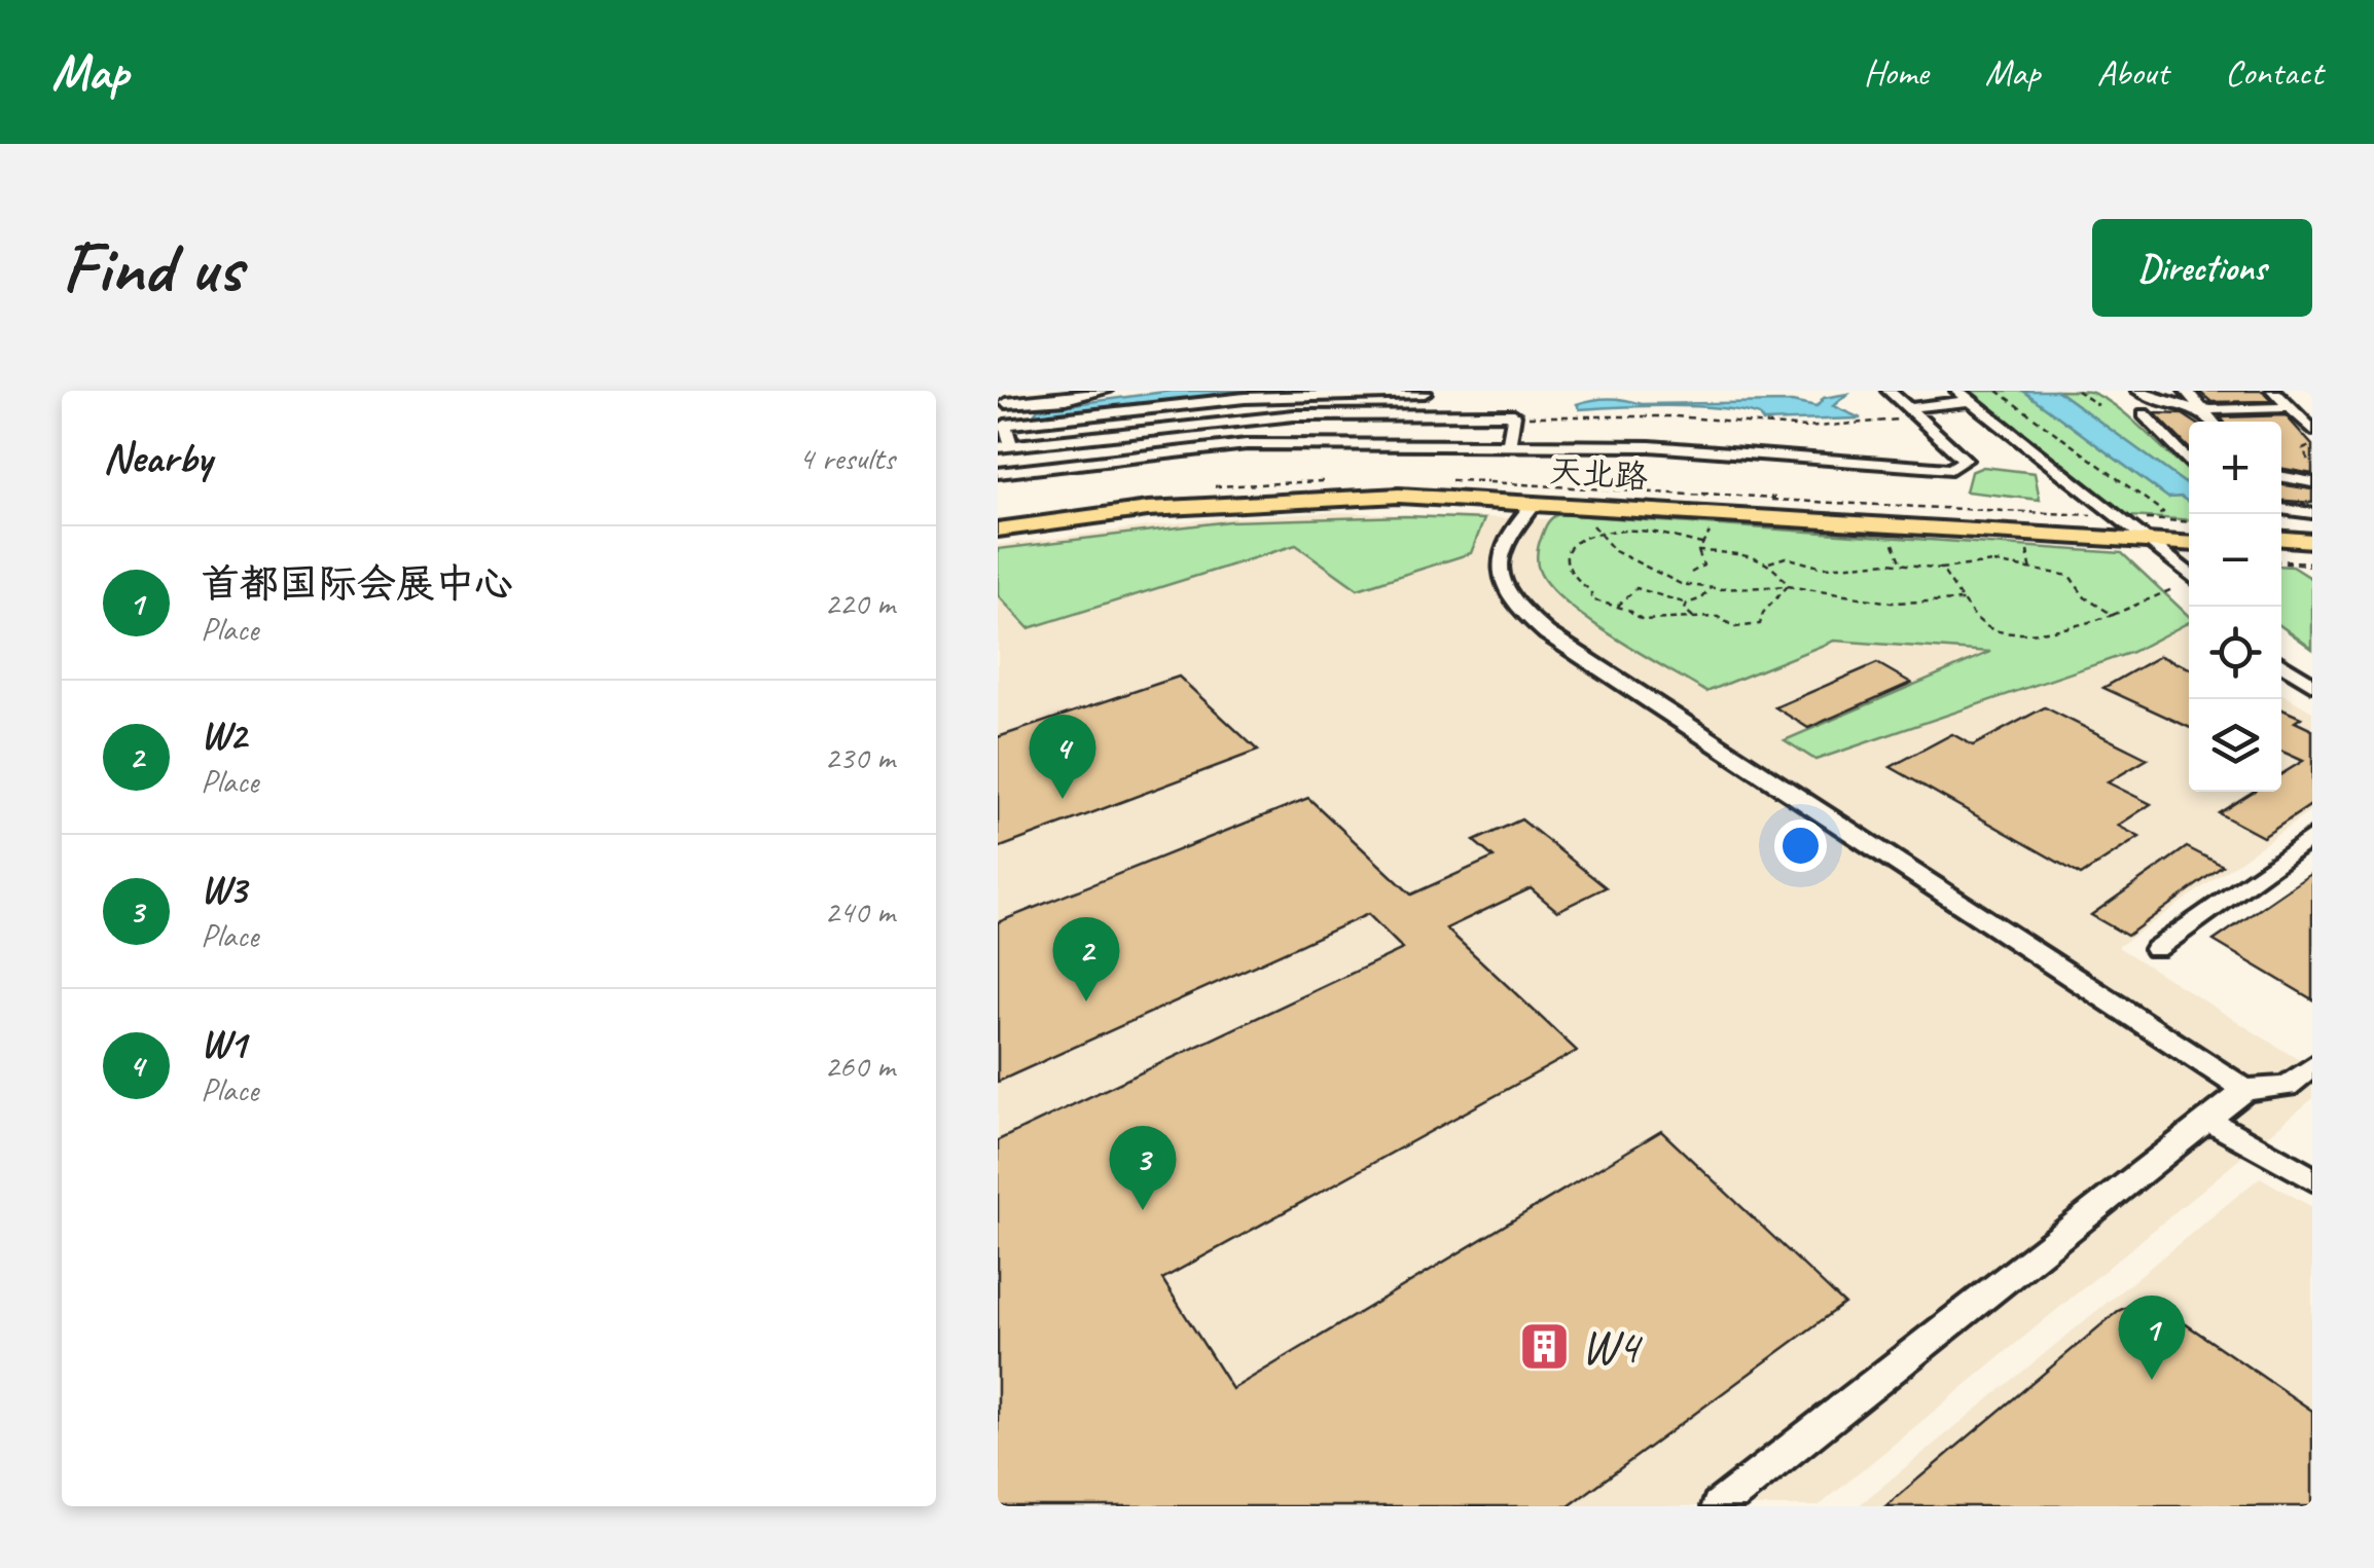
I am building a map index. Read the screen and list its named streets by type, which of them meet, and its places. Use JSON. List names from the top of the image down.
{
  "streets": {
    "main road": ["天北路"]
  },
  "places": {
    "building": ["W4"]
  },
  "page": {
    "header": "Map",
    "nav": [
      "Home",
      "Map",
      "About",
      "Contact"
    ],
    "buttons": "Directions",
    "title": "Find us",
    "heading": ["Nearby", "4 results"],
    "map_buttons": ["+", "−"],
    "list": [
      {
        "mark": "1",
        "name": "首都国际会展中心",
        "note": "Place",
        "value": "220 m"
      },
      {
        "mark": "2",
        "name": "W2",
        "note": "Place",
        "value": "230 m"
      },
      {
        "mark": "3",
        "name": "W3",
        "note": "Place",
        "value": "240 m"
      },
      {
        "mark": "4",
        "name": "W1",
        "note": "Place",
        "value": "260 m"
      }
    ],
    "pins": [
      "4",
      "2",
      "3",
      "1"
    ]
  }
}
